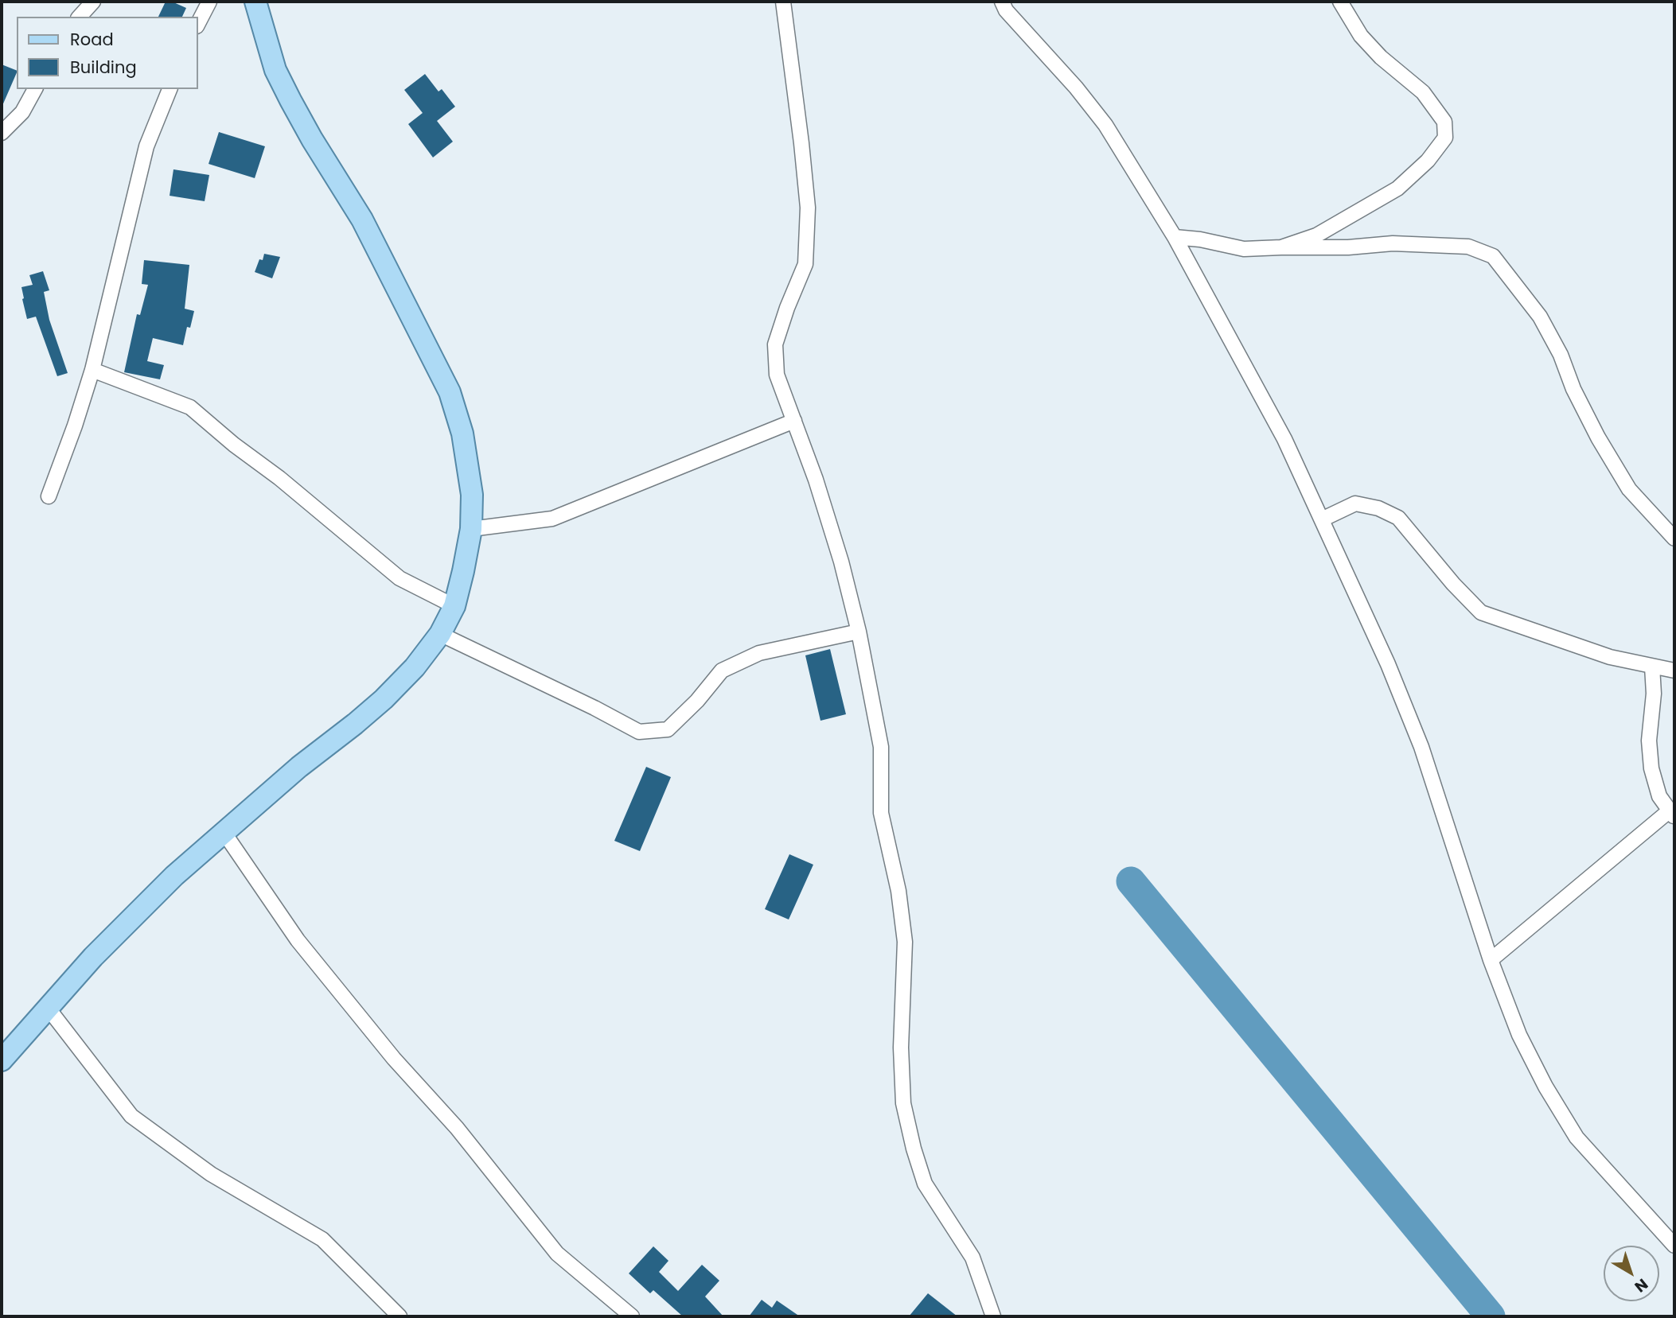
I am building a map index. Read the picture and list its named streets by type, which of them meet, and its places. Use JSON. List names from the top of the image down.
{
  "legend": ["Road", "Building"],
  "north": "bottom right"
}
